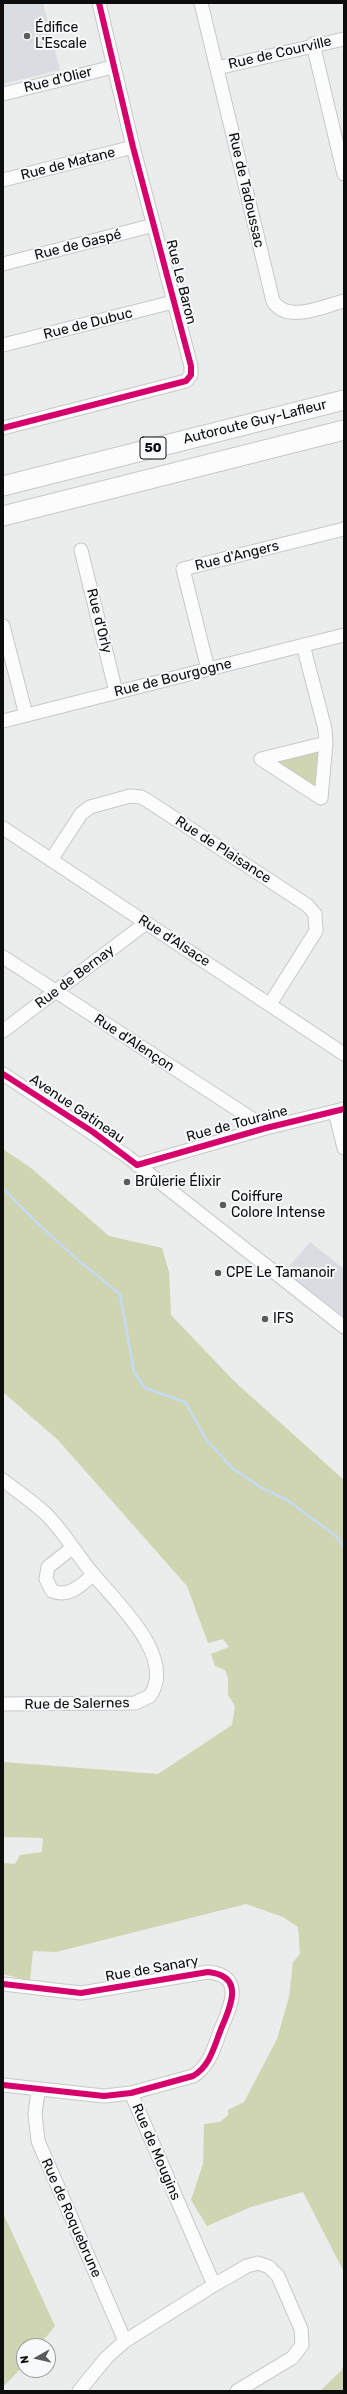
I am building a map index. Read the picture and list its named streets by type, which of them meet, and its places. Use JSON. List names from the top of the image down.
{
  "streets": {
    "highway": ["Autoroute Guy-Lafleur", "50"],
    "street": [
      "Rue de Courville",
      "Rue d'Olier",
      "Rue de Matane",
      "Rue de Tadoussac",
      "Rue de Gaspé",
      "Rue Le Baron",
      "Rue de Dubuc",
      "Rue d'Angers",
      "Rue d'Orly",
      "Rue de Bourgogne",
      "Rue de Plaisance",
      "Rue d'Alsace",
      "Rue de Bernay",
      "Rue d'Alençon",
      "Avenue Gatineau",
      "Rue de Touraine",
      "Rue de Salernes",
      "Rue de Sanary",
      "Rue de Mougins",
      "Rue de Roquebrune"
    ]
  },
  "crossings": [
    ["Rue de Courville", "Rue de Tadoussac"],
    ["Rue d'Olier", "Rue Le Baron"],
    ["Rue de Matane", "Rue Le Baron"],
    ["Rue de Gaspé", "Rue Le Baron"],
    ["Rue Le Baron", "Rue de Dubuc"],
    ["Rue d'Angers", "Rue de Bourgogne"],
    ["Rue d'Orly", "Rue de Bourgogne"],
    ["Rue de Plaisance", "Rue d'Alsace"],
    ["Rue d'Alsace", "Rue de Bernay"],
    ["Rue de Bernay", "Rue d'Alençon"],
    ["Rue d'Alençon", "Rue de Touraine"],
    ["Avenue Gatineau", "Rue de Touraine"],
    ["Rue de Sanary", "Rue de Mougins"],
    ["Rue de Mougins", "Rue de Roquebrune"]
  ],
  "places": [
    "Édifice L'Escale",
    "Brûlerie Élixir",
    "Coiffure Colore Intense",
    "CPE Le Tamanoir",
    "IFS"
  ],
  "north": "left"
}
